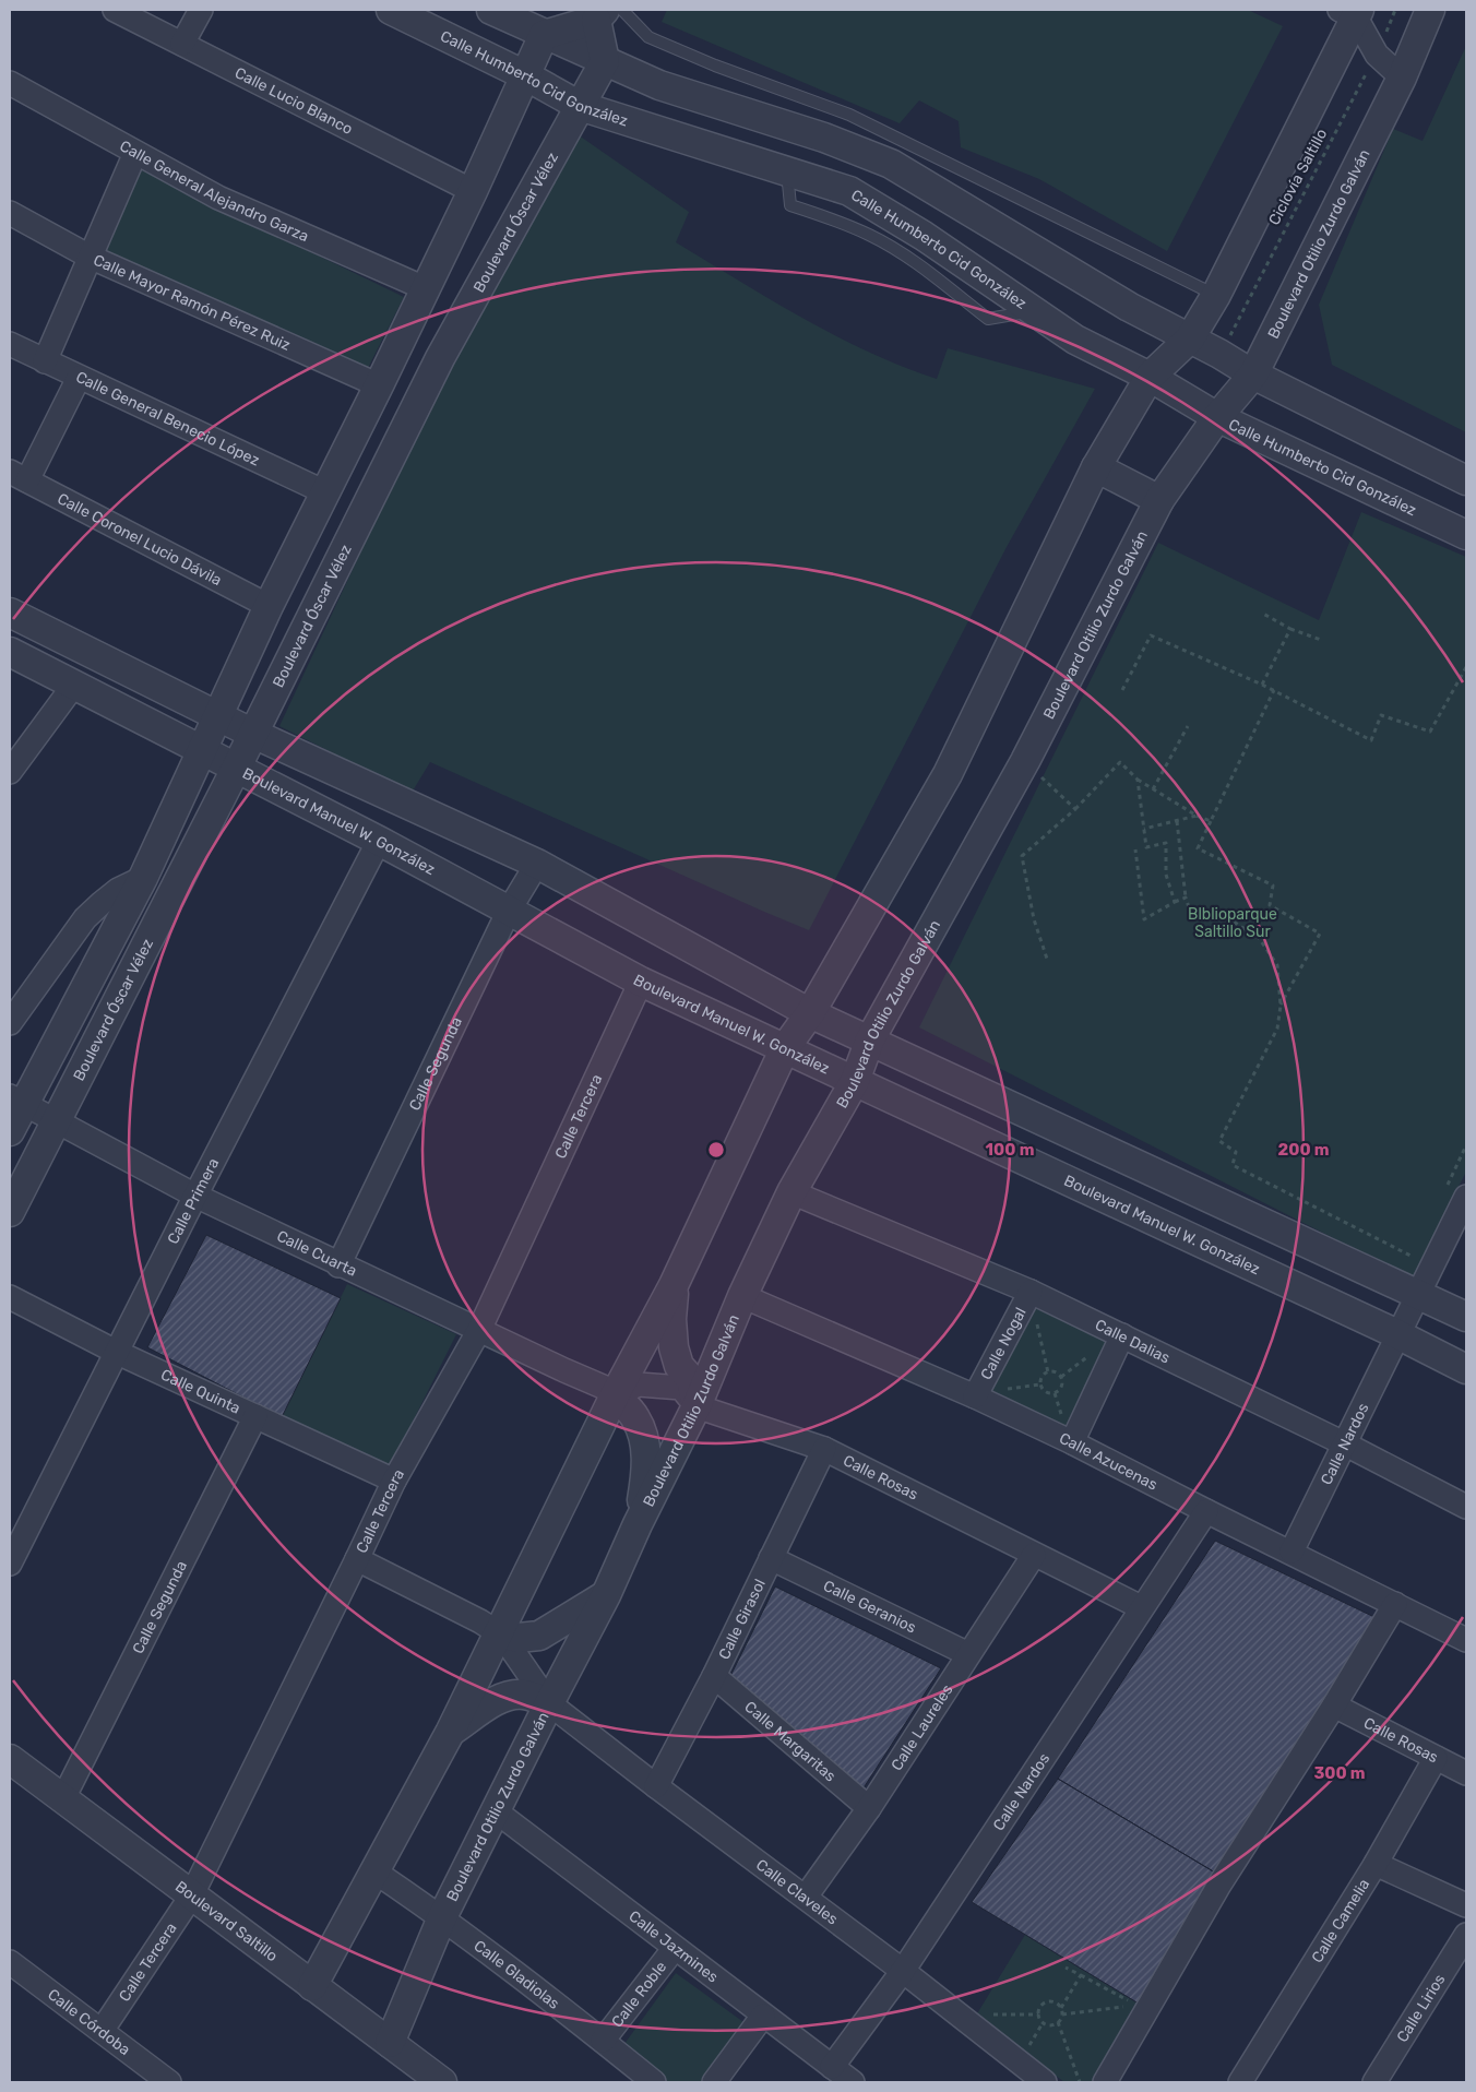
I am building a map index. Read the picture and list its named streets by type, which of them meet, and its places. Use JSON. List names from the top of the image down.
{
  "streets": {
    "street": [
      "Calle Humberto Cid González",
      "Calle Lucio Blanco",
      "Calle General Alejandro Garza",
      "Boulevard Óscar Vélez",
      "Boulevard Otilio Zurdo Galván",
      "Calle Mayor Ramón Pérez Ruiz",
      "Calle General Benecio López",
      "Calle Coronel Lucio Dávila",
      "Boulevard Manuel W. González",
      "Calle Segunda",
      "Calle Tercera",
      "Calle Primera",
      "Calle Cuarta",
      "Calle Dalias",
      "Calle Nogal",
      "Calle Quinta",
      "Calle Nardos",
      "Calle Azucenas",
      "Calle Rosas",
      "Calle Geranios",
      "Calle Girasol",
      "Calle Laureles",
      "Calle Margaritas",
      "Calle Claveles",
      "Boulevard Saltillo",
      "Calle Camelia",
      "Calle Jazmines",
      "Calle Gladiolas",
      "Calle Roble",
      "Calle Lirios",
      "Calle Córdoba"
    ],
    "path": ["Ciclovía Saltillo"]
  },
  "crossings": [
    ["Calle Humberto Cid González", "Boulevard Óscar Vélez"],
    ["Calle Humberto Cid González", "Boulevard Otilio Zurdo Galván"],
    ["Boulevard Óscar Vélez", "Boulevard Manuel W. González"],
    ["Boulevard Óscar Vélez", "Calle Cuarta"],
    ["Boulevard Otilio Zurdo Galván", "Boulevard Manuel W. González"],
    ["Boulevard Otilio Zurdo Galván", "Calle Dalias"],
    ["Boulevard Otilio Zurdo Galván", "Calle Azucenas"],
    ["Boulevard Otilio Zurdo Galván", "Calle Rosas"],
    ["Boulevard Otilio Zurdo Galván", "Calle Claveles"],
    ["Boulevard Otilio Zurdo Galván", "Boulevard Saltillo"],
    ["Boulevard Otilio Zurdo Galván", "Calle Jazmines"],
    ["Boulevard Otilio Zurdo Galván", "Calle Gladiolas"],
    ["Boulevard Manuel W. González", "Calle Segunda"],
    ["Boulevard Manuel W. González", "Calle Tercera"],
    ["Boulevard Manuel W. González", "Calle Primera"],
    ["Boulevard Manuel W. González", "Calle Nardos"],
    ["Calle Segunda", "Calle Cuarta"],
    ["Calle Segunda", "Calle Quinta"],
    ["Calle Segunda", "Boulevard Saltillo"],
    ["Calle Tercera", "Calle Cuarta"],
    ["Calle Tercera", "Calle Quinta"],
    ["Calle Tercera", "Boulevard Saltillo"],
    ["Calle Tercera", "Calle Córdoba"],
    ["Calle Primera", "Calle Cuarta"],
    ["Calle Primera", "Calle Quinta"],
    ["Calle Cuarta", "Calle Rosas"],
    ["Calle Dalias", "Calle Nogal"],
    ["Calle Dalias", "Calle Nardos"],
    ["Calle Nogal", "Calle Azucenas"],
    ["Calle Nardos", "Calle Azucenas"],
    ["Calle Nardos", "Calle Rosas"],
    ["Calle Nardos", "Calle Claveles"],
    ["Calle Nardos", "Calle Jazmines"],
    ["Calle Rosas", "Calle Girasol"],
    ["Calle Rosas", "Calle Laureles"],
    ["Calle Rosas", "Calle Camelia"],
    ["Calle Geranios", "Calle Girasol"],
    ["Calle Geranios", "Calle Laureles"],
    ["Calle Girasol", "Calle Margaritas"],
    ["Calle Girasol", "Calle Claveles"],
    ["Calle Laureles", "Calle Margaritas"],
    ["Calle Laureles", "Calle Claveles"],
    ["Calle Jazmines", "Calle Roble"],
    ["Calle Gladiolas", "Calle Roble"]
  ],
  "parks": ["Blblioparque Saltillo Sur"],
  "rings": ["100 m", "200 m", "300 m"]
}
